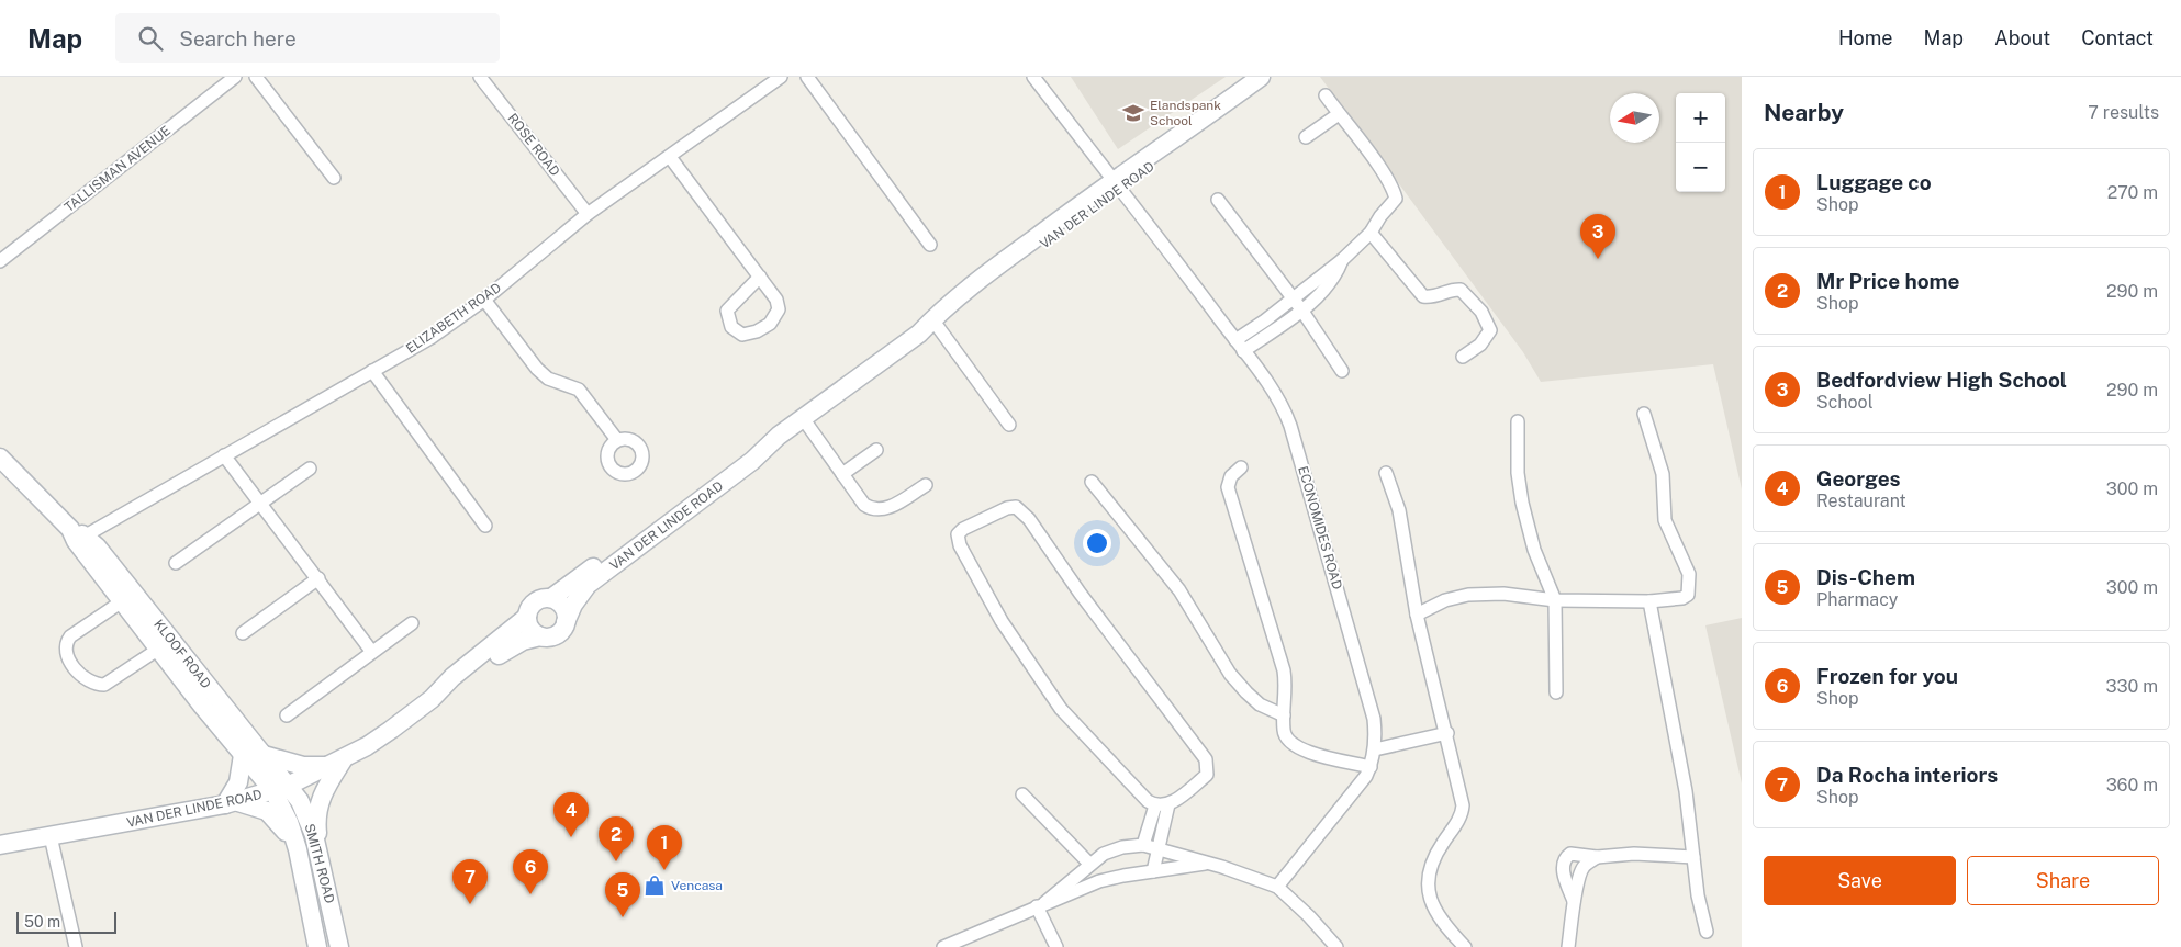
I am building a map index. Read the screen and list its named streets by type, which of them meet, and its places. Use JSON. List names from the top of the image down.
{
  "streets": {
    "main road": ["VAN DER LINDE ROAD", "KLOOF ROAD", "SMITH ROAD"],
    "street": [
      "ROSE ROAD",
      "TALLISMAN AVENUE",
      "ELIZABETH ROAD",
      "ECONOMIDES ROAD"
    ]
  },
  "crossings": [
    ["ROSE ROAD", "ELIZABETH ROAD"],
    ["VAN DER LINDE ROAD", "ECONOMIDES ROAD"],
    ["VAN DER LINDE ROAD", "KLOOF ROAD"],
    ["VAN DER LINDE ROAD", "SMITH ROAD"],
    ["ELIZABETH ROAD", "KLOOF ROAD"],
    ["KLOOF ROAD", "SMITH ROAD"]
  ],
  "places": {
    "school or university": ["Elandspank School"],
    "shop": ["Vencasa"]
  },
  "scale_bar": "50 m",
  "north": "left",
  "page": {
    "header": "Map",
    "search": "Search here",
    "nav": [
      "Home",
      "Map",
      "About",
      "Contact"
    ],
    "heading": ["Nearby", "7 results"],
    "map_buttons": ["+", "−"],
    "list": [
      {
        "mark": "1",
        "name": "Luggage co",
        "note": "Shop",
        "value": "270 m"
      },
      {
        "mark": "2",
        "name": "Mr Price home",
        "note": "Shop",
        "value": "290 m"
      },
      {
        "mark": "3",
        "name": "Bedfordview High School",
        "note": "School",
        "value": "290 m"
      },
      {
        "mark": "4",
        "name": "Georges",
        "note": "Restaurant",
        "value": "300 m"
      },
      {
        "mark": "5",
        "name": "Dis-Chem",
        "note": "Pharmacy",
        "value": "300 m"
      },
      {
        "mark": "6",
        "name": "Frozen for you",
        "note": "Shop",
        "value": "330 m"
      },
      {
        "mark": "7",
        "name": "Da Rocha interiors",
        "note": "Shop",
        "value": "360 m"
      }
    ],
    "pins": [
      "3",
      "4",
      "2",
      "1",
      "6",
      "7",
      "5"
    ],
    "buttons": ["Save", "Share"],
    "scale": "50 m"
  }
}
